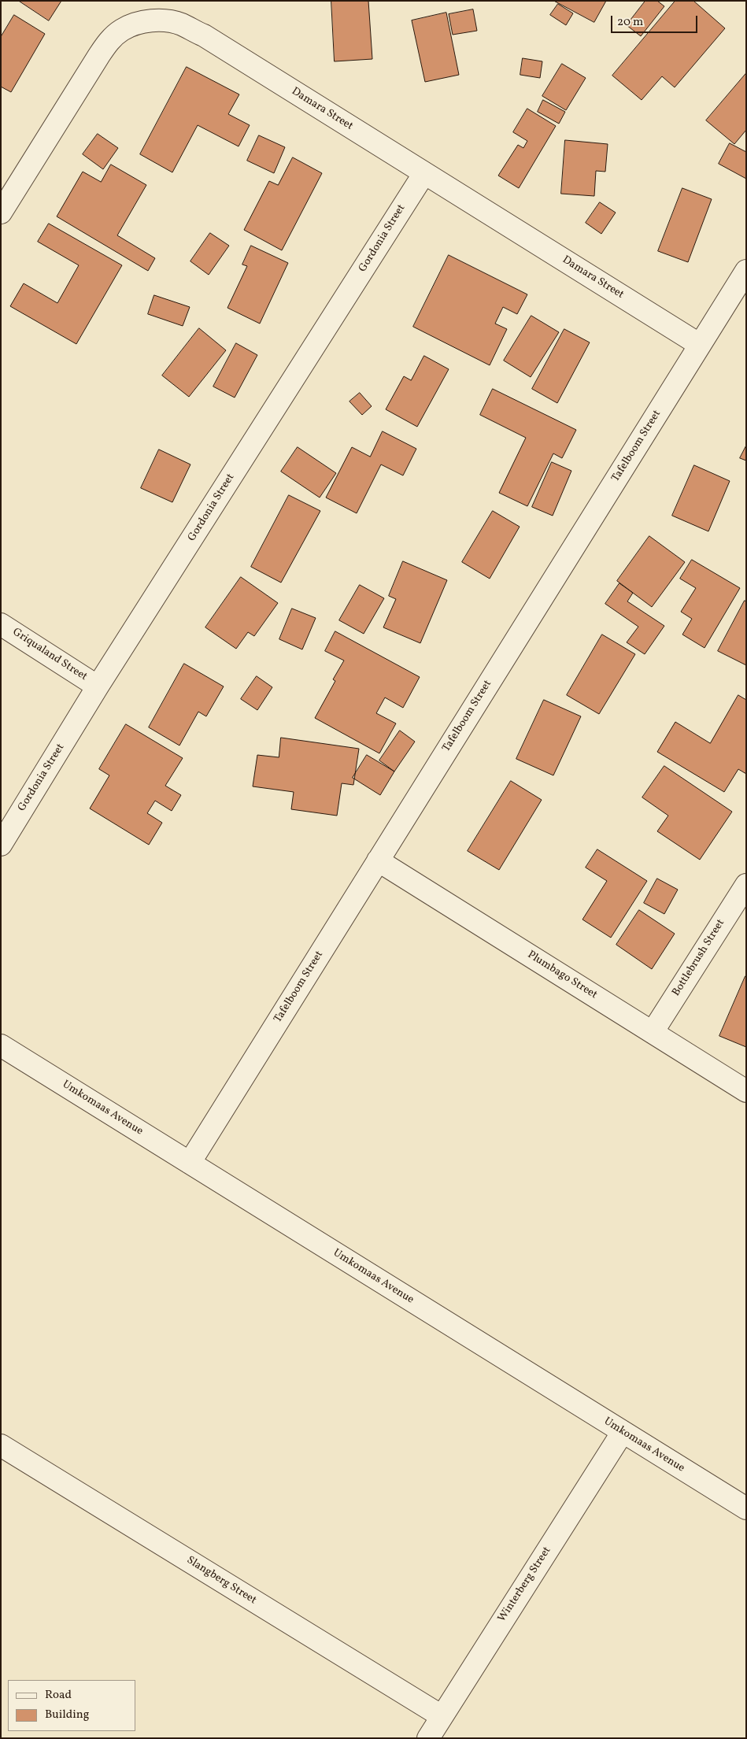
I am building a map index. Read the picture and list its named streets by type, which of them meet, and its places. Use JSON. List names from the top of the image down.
{
  "streets": {
    "street": [
      "Damara Street",
      "Gordonia Street",
      "Tafelboom Street",
      "Griqualand Street",
      "Bottlebrush Street",
      "Plumbago Street",
      "Umkomaas Avenue",
      "Slangberg Street",
      "Winterberg Street"
    ]
  },
  "crossings": [
    ["Damara Street", "Gordonia Street"],
    ["Damara Street", "Tafelboom Street"],
    ["Gordonia Street", "Griqualand Street"],
    ["Tafelboom Street", "Plumbago Street"],
    ["Tafelboom Street", "Umkomaas Avenue"],
    ["Bottlebrush Street", "Plumbago Street"],
    ["Umkomaas Avenue", "Winterberg Street"],
    ["Slangberg Street", "Winterberg Street"]
  ],
  "legend": ["Road", "Building"],
  "scale_bar": "20 m"
}
